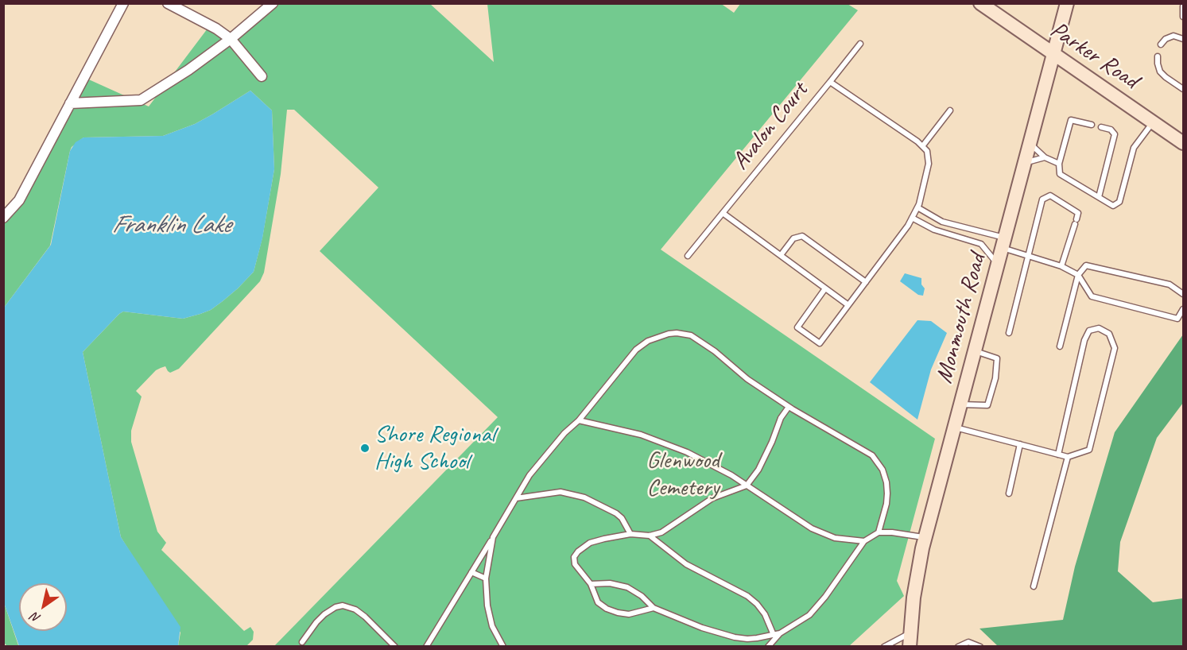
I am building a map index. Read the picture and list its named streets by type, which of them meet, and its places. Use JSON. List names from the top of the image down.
{
  "streets": {
    "main road": ["Parker Road", "Monmouth Road"],
    "lane": ["Avalon Court"]
  },
  "crossings": [
    ["Parker Road", "Monmouth Road"]
  ],
  "water": ["Franklin Lake"],
  "parks": ["Glenwood Cemetery"],
  "places": ["Shore Regional High School"],
  "north": "bottom left"
}
